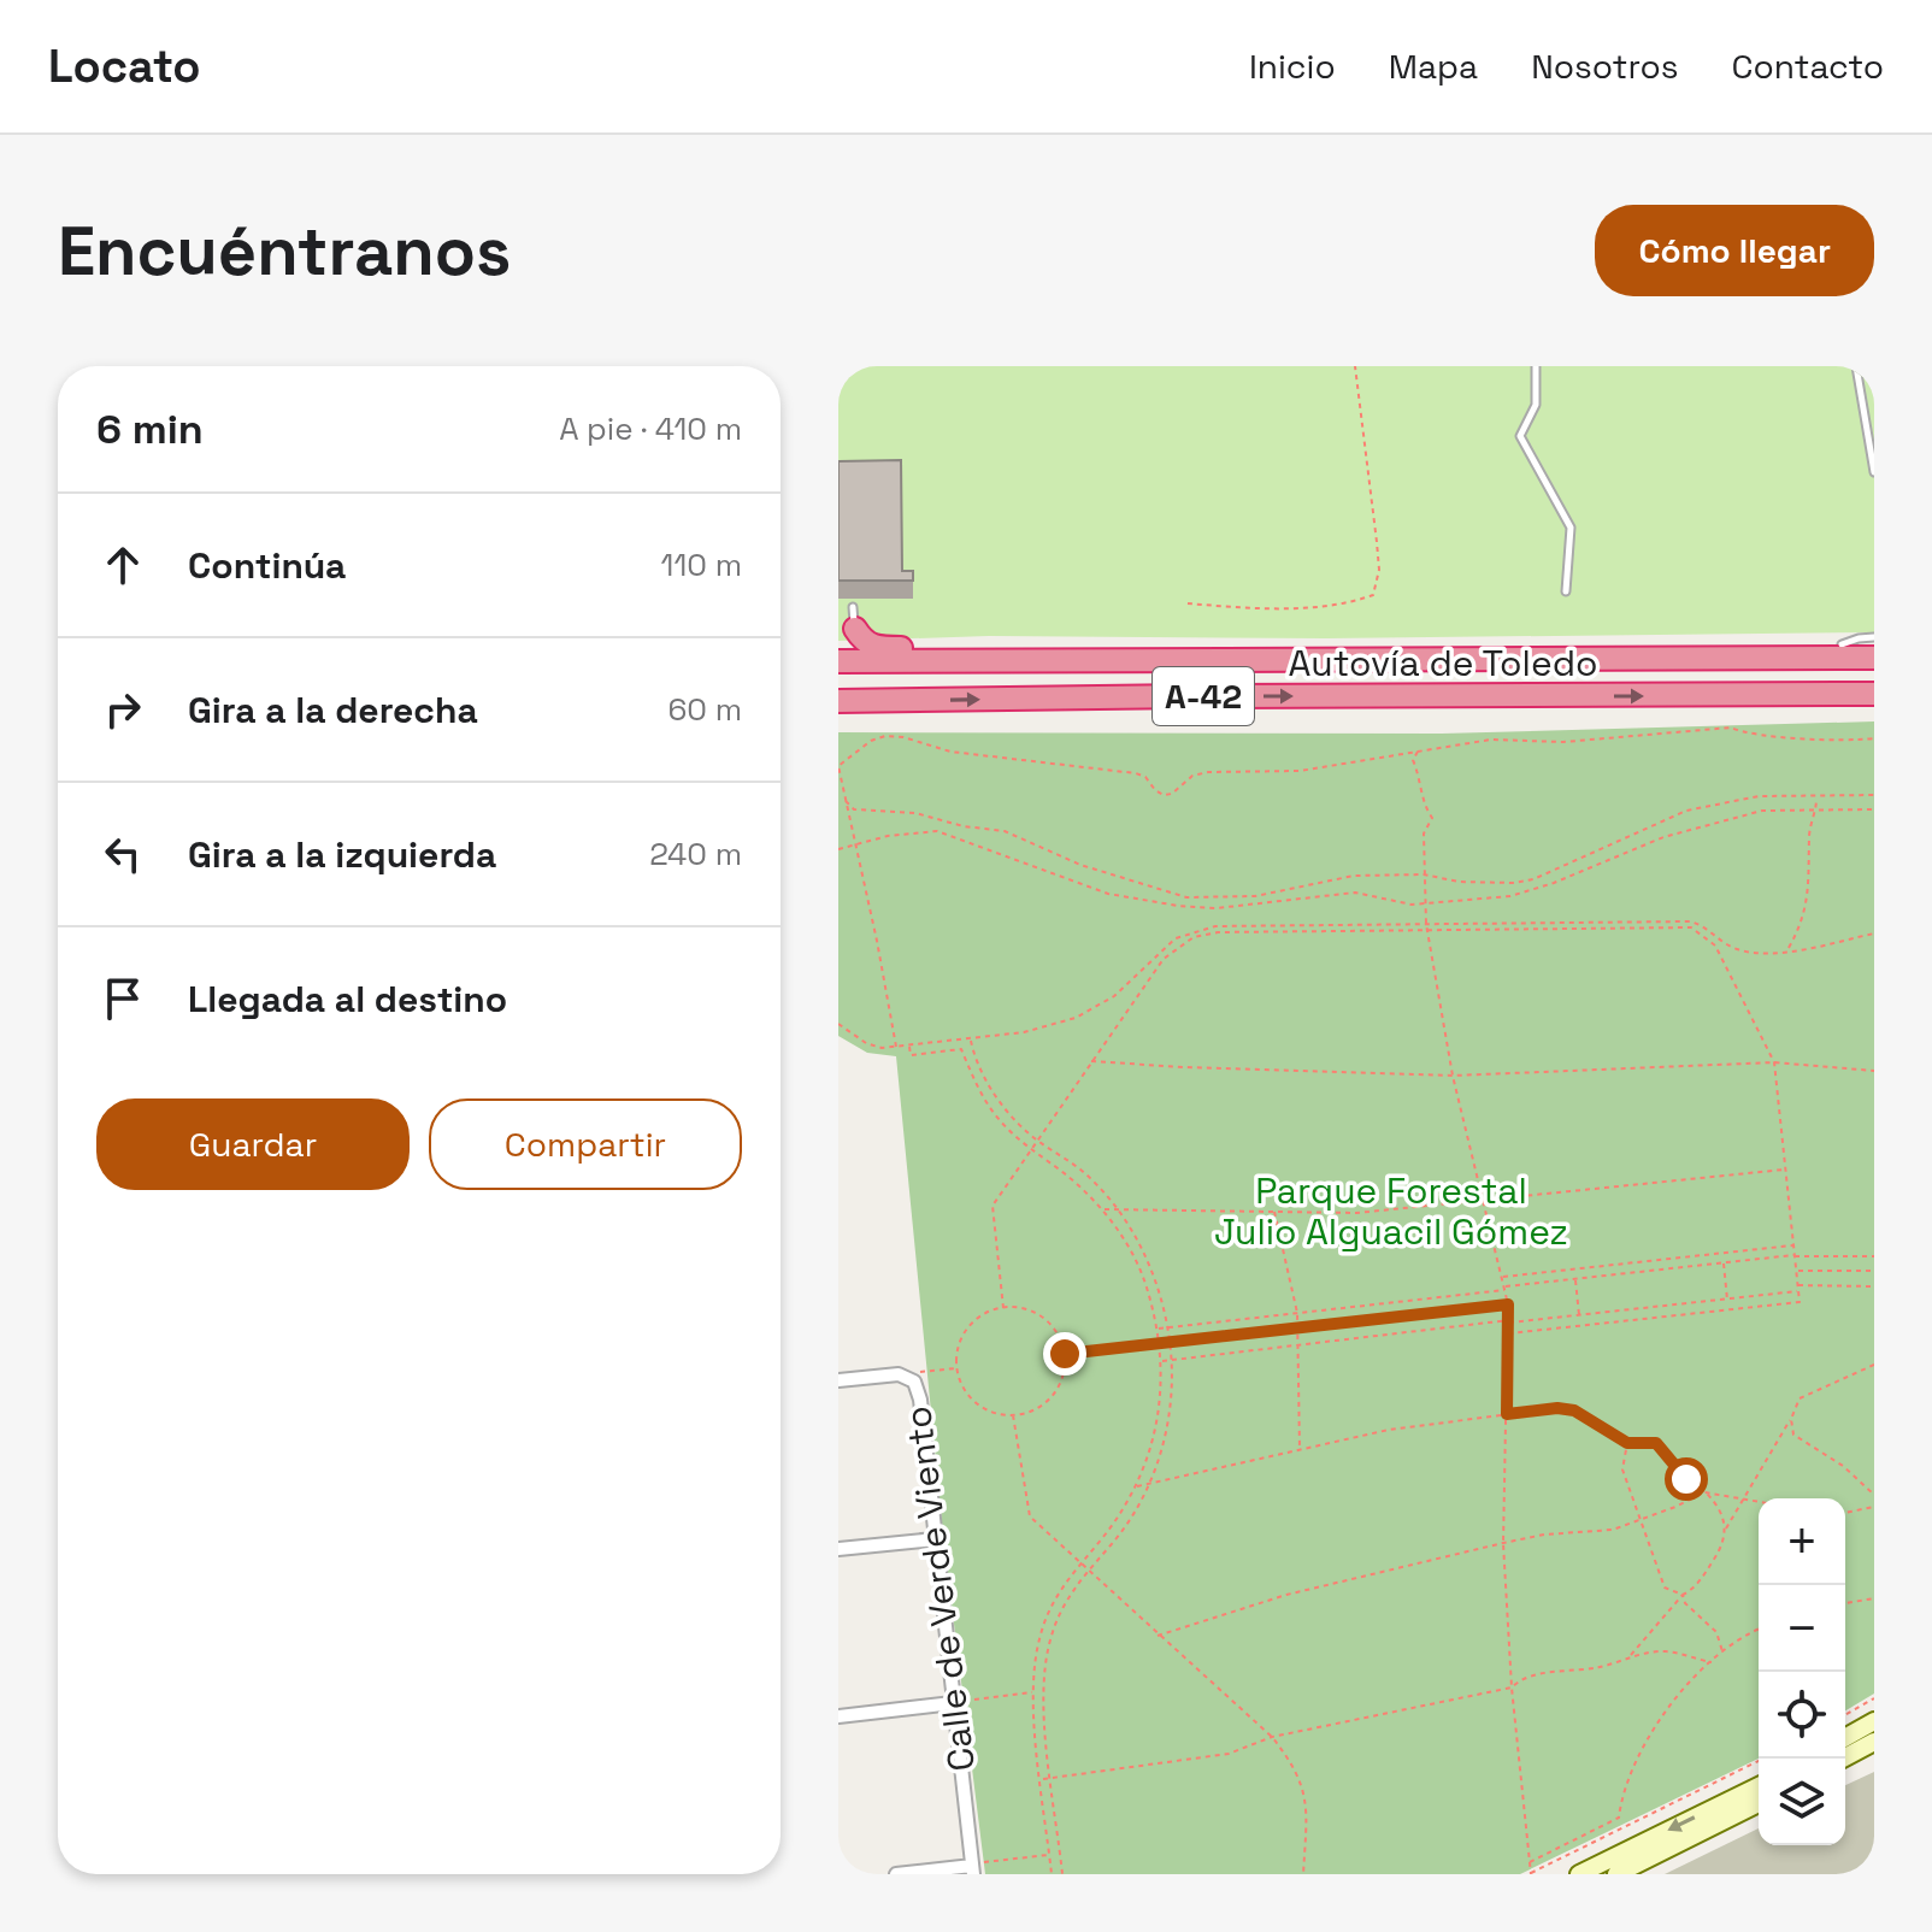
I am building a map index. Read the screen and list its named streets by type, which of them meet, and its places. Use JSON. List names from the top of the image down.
{
  "streets": {
    "highway": ["Autovía de Toledo", "A-42"],
    "street": ["Calle de Verde Viento"]
  },
  "parks": ["Parque Forestal Julio Alguacil Gómez"],
  "page": {
    "header": "Locato",
    "nav": [
      "Inicio",
      "Mapa",
      "Nosotros",
      "Contacto"
    ],
    "buttons": [
      "Cómo llegar",
      ["Guardar", "Compartir"]
    ],
    "title": "Encuéntranos",
    "heading": ["6 min", "A pie · 410 m"],
    "list": [
      ["Continúa", "110 m"],
      ["Gira a la derecha", "60 m"],
      ["Gira a la izquierda", "240 m"],
      "Llegada al destino"
    ],
    "map_buttons": ["+", "−"]
  }
}
